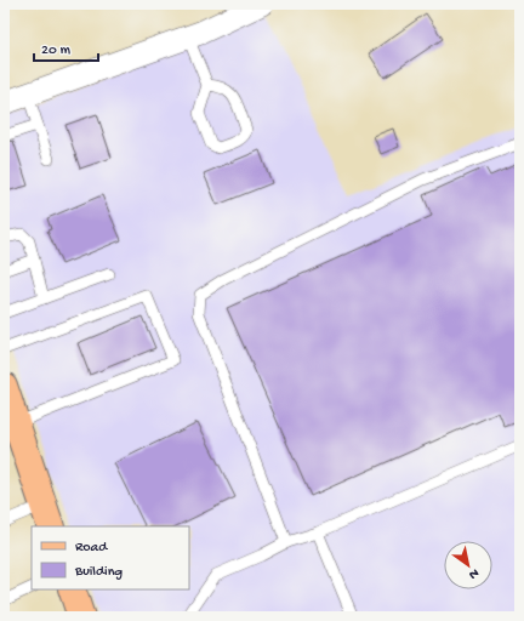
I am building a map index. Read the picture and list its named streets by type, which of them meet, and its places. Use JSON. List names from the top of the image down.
{
  "legend": ["Road", "Building"],
  "scale_bar": "20 m",
  "north": "bottom right"
}
